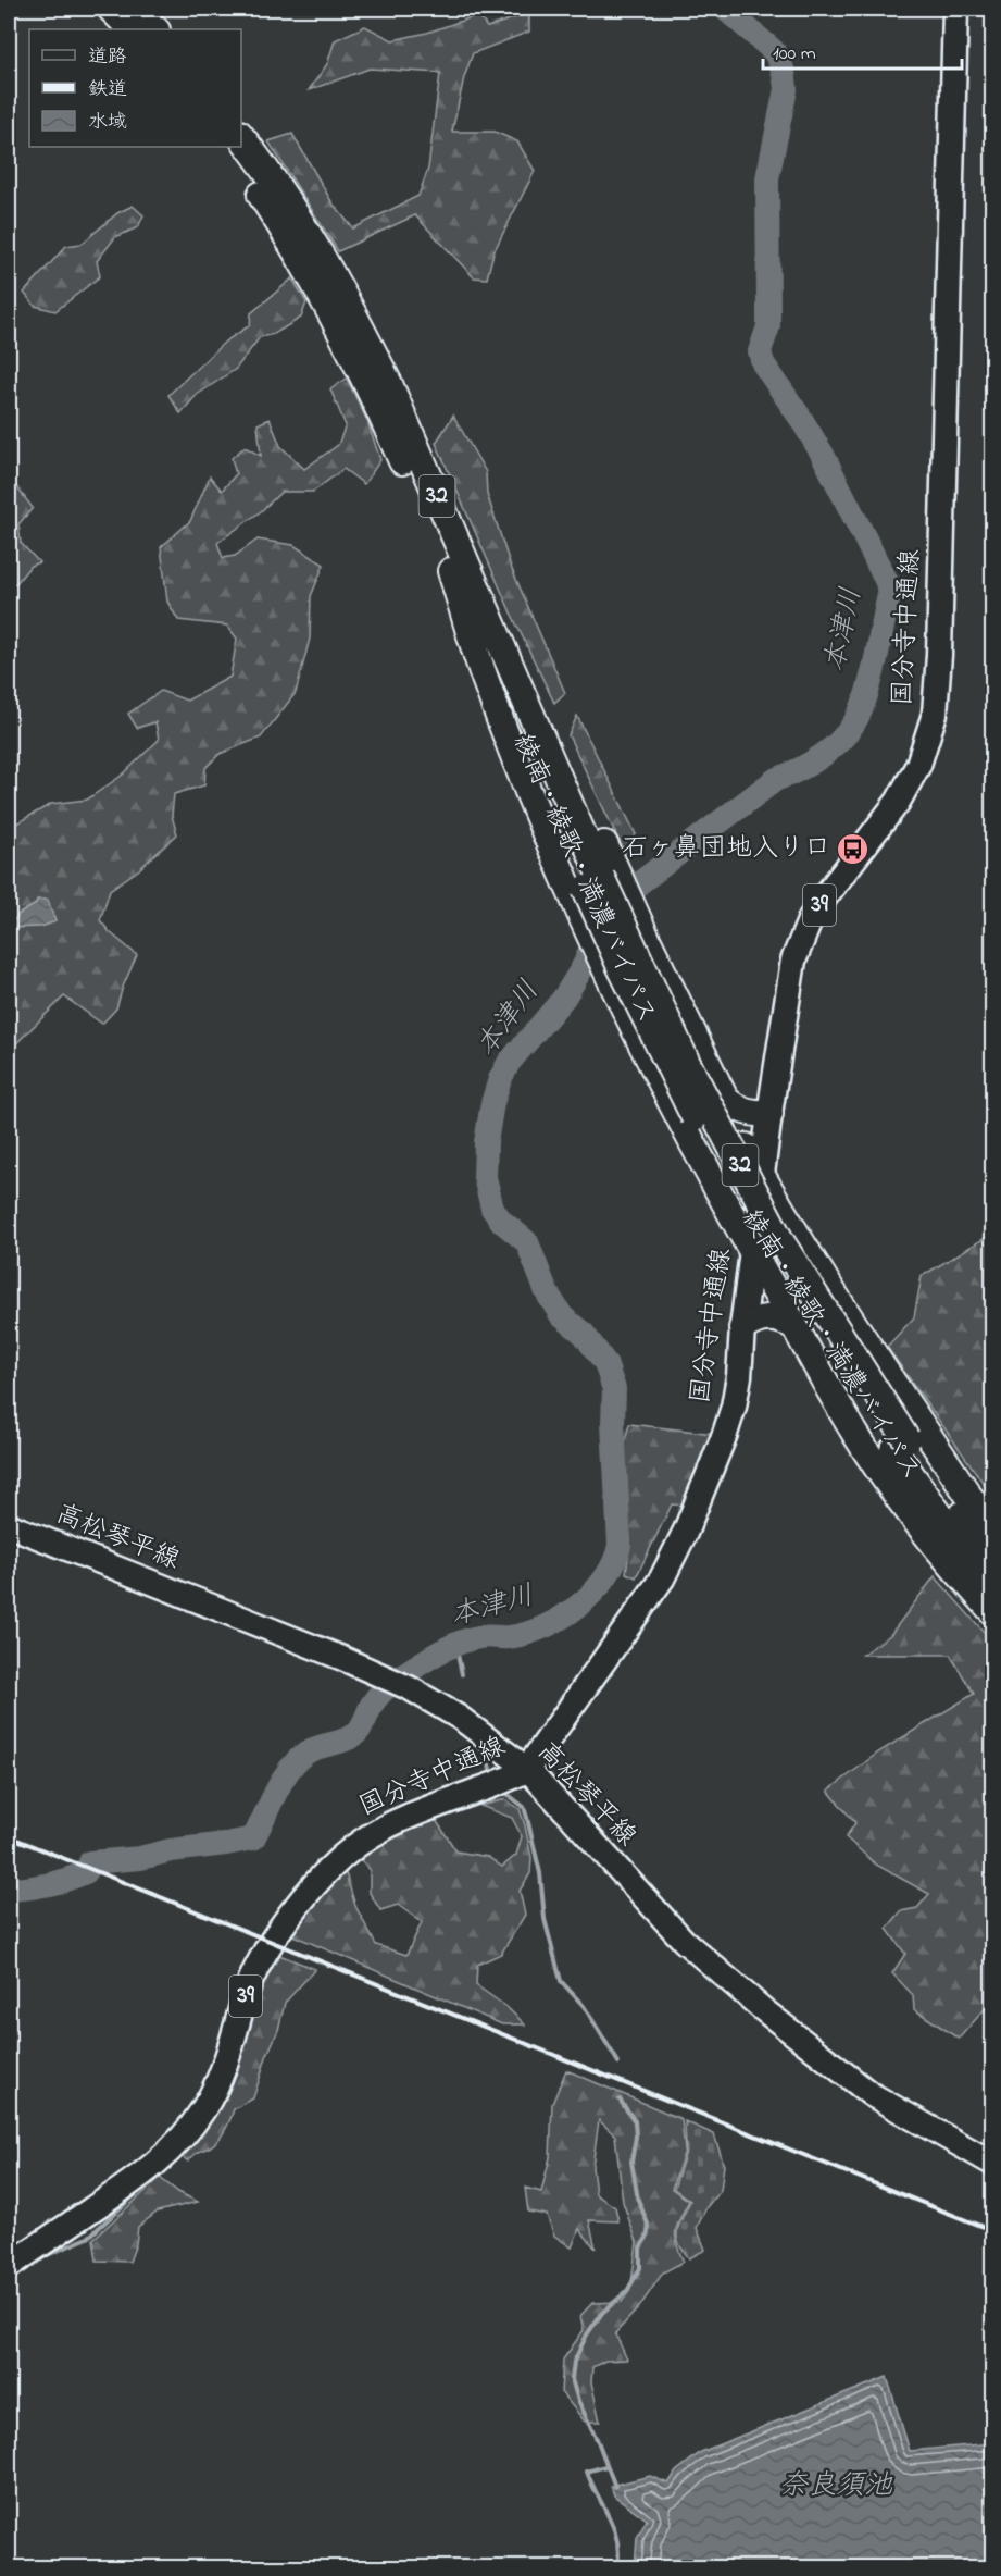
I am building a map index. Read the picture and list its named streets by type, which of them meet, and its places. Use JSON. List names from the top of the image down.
{
  "streets": {
    "highway": ["32", "綾南・綾歌・満濃バイパス"],
    "main road": ["国分寺中通線", "39", "高松琴平線"]
  },
  "crossings": [
    ["国分寺中通線", "高松琴平線"]
  ],
  "water": ["本津川", "奈良須池"],
  "places": {
    "bus stop": ["石ヶ鼻団地入り口"]
  },
  "legend": ["道路", "鉄道", "水域"],
  "scale_bar": "100 m"
}
